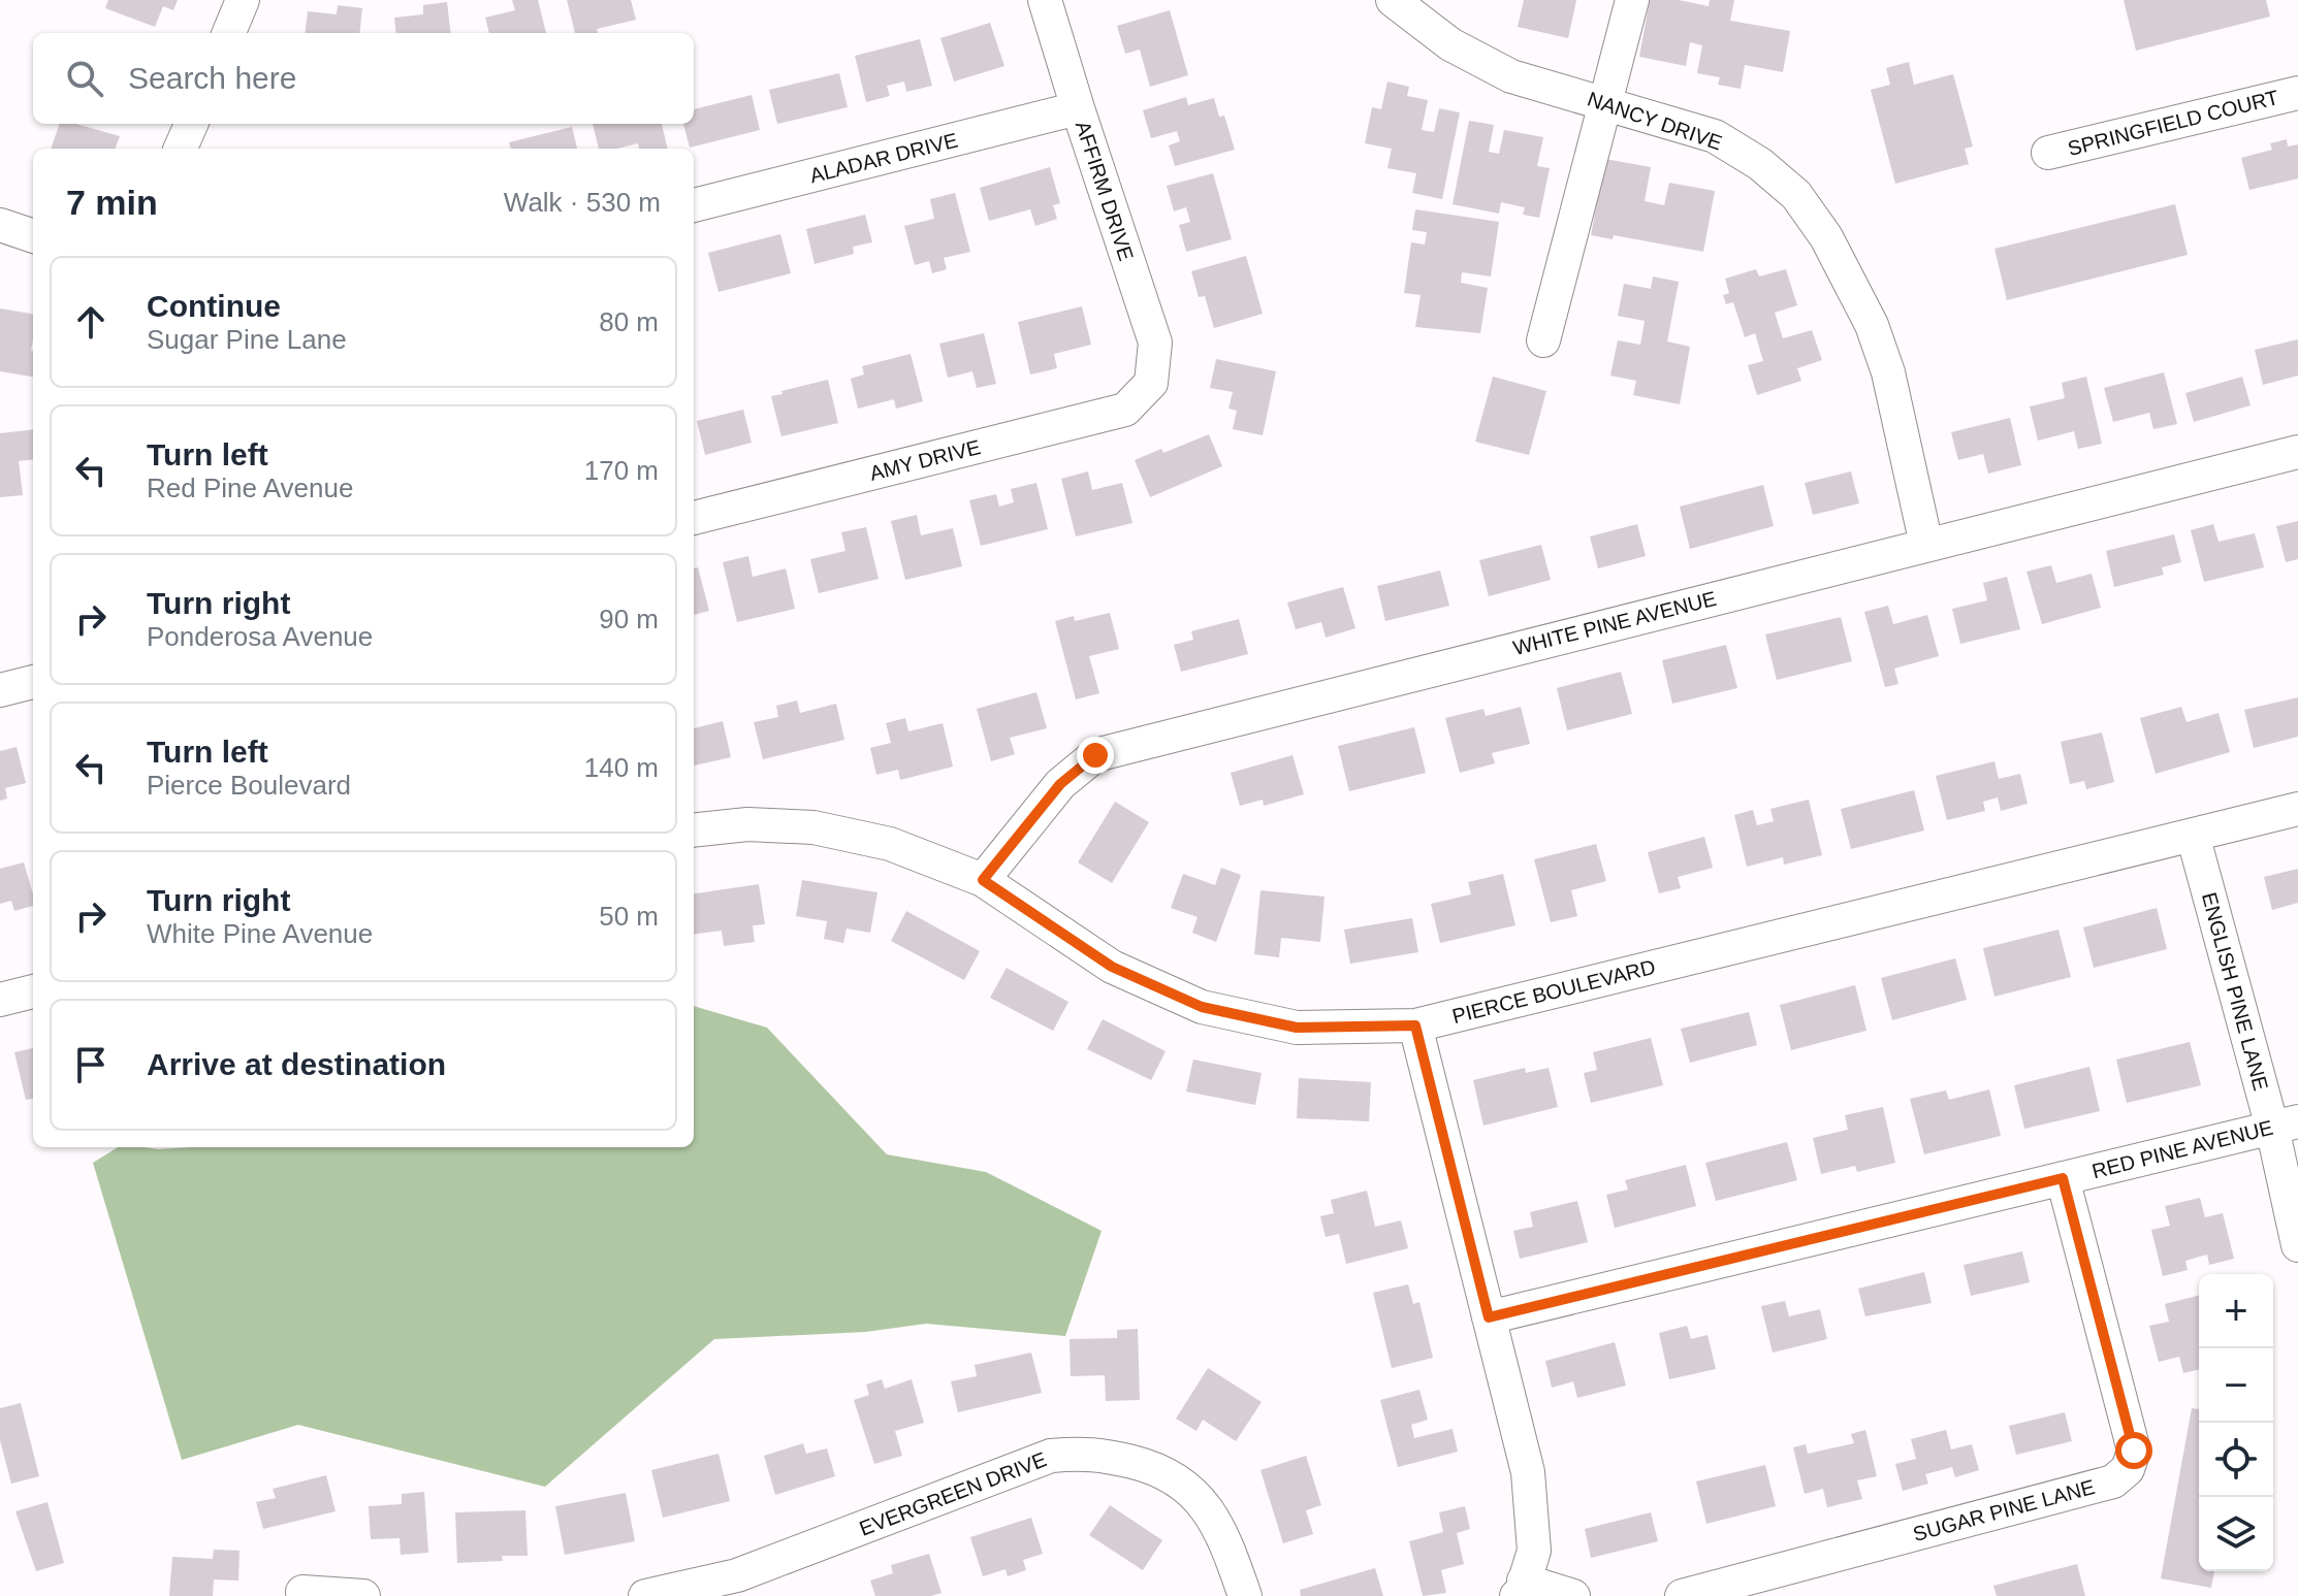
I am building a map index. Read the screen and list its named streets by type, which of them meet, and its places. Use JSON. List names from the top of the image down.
{
  "streets": {
    "street": [
      "NANCY DRIVE",
      "SPRINGFIELD COURT",
      "ALADAR DRIVE",
      "AFFIRM DRIVE",
      "AMY DRIVE",
      "WHITE PINE AVENUE",
      "PIERCE BOULEVARD",
      "ENGLISH PINE LANE",
      "RED PINE AVENUE",
      "EVERGREEN DRIVE",
      "SUGAR PINE LANE"
    ]
  },
  "crossings": [
    ["NANCY DRIVE", "WHITE PINE AVENUE"],
    ["ALADAR DRIVE", "AFFIRM DRIVE"],
    ["AFFIRM DRIVE", "AMY DRIVE"],
    ["WHITE PINE AVENUE", "PIERCE BOULEVARD"],
    ["PIERCE BOULEVARD", "ENGLISH PINE LANE"],
    ["ENGLISH PINE LANE", "RED PINE AVENUE"],
    ["RED PINE AVENUE", "SUGAR PINE LANE"]
  ],
  "page": {
    "search": "Search here",
    "heading": ["7 min", "Walk · 530 m"],
    "list": [
      ["Continue", "Sugar Pine Lane", "80 m"],
      ["Turn left", "Red Pine Avenue", "170 m"],
      ["Turn right", "Ponderosa Avenue", "90 m"],
      ["Turn left", "Pierce Boulevard", "140 m"],
      ["Turn right", "White Pine Avenue", "50 m"],
      "Arrive at destination"
    ],
    "map_buttons": ["+", "−"]
  }
}
